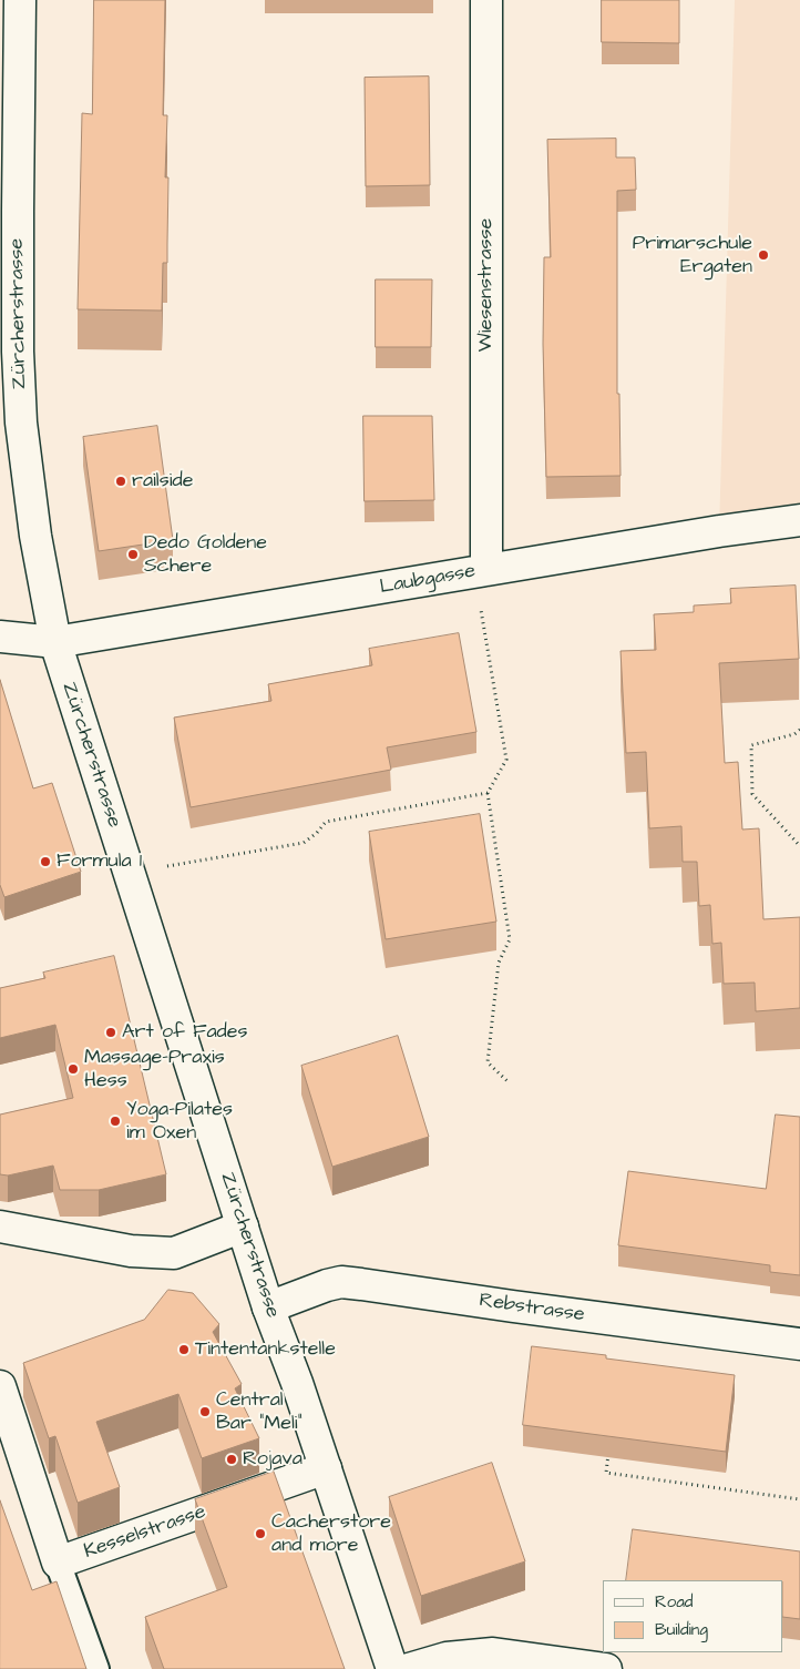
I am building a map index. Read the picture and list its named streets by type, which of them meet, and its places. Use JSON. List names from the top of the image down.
{
  "streets": {
    "street": [
      "Wiesenstrasse",
      "Zürcherstrasse",
      "Laubgasse",
      "Rebstrasse",
      "Kesselstrasse"
    ]
  },
  "crossings": [
    ["Wiesenstrasse", "Laubgasse"],
    ["Zürcherstrasse", "Laubgasse"],
    ["Zürcherstrasse", "Rebstrasse"],
    ["Zürcherstrasse", "Kesselstrasse"]
  ],
  "places": [
    "Primarschule Ergaten",
    "railside",
    "Dedo Goldene Schere",
    "Formula 1",
    "Art of Fades",
    "Massage-Praxis Hess",
    "Yoga-Pilates im Oxen",
    "Tintentankstelle",
    "Central Bar \"Meli\"",
    "Rojava",
    "Cacherstore and more"
  ],
  "legend": ["Road", "Building"]
}
